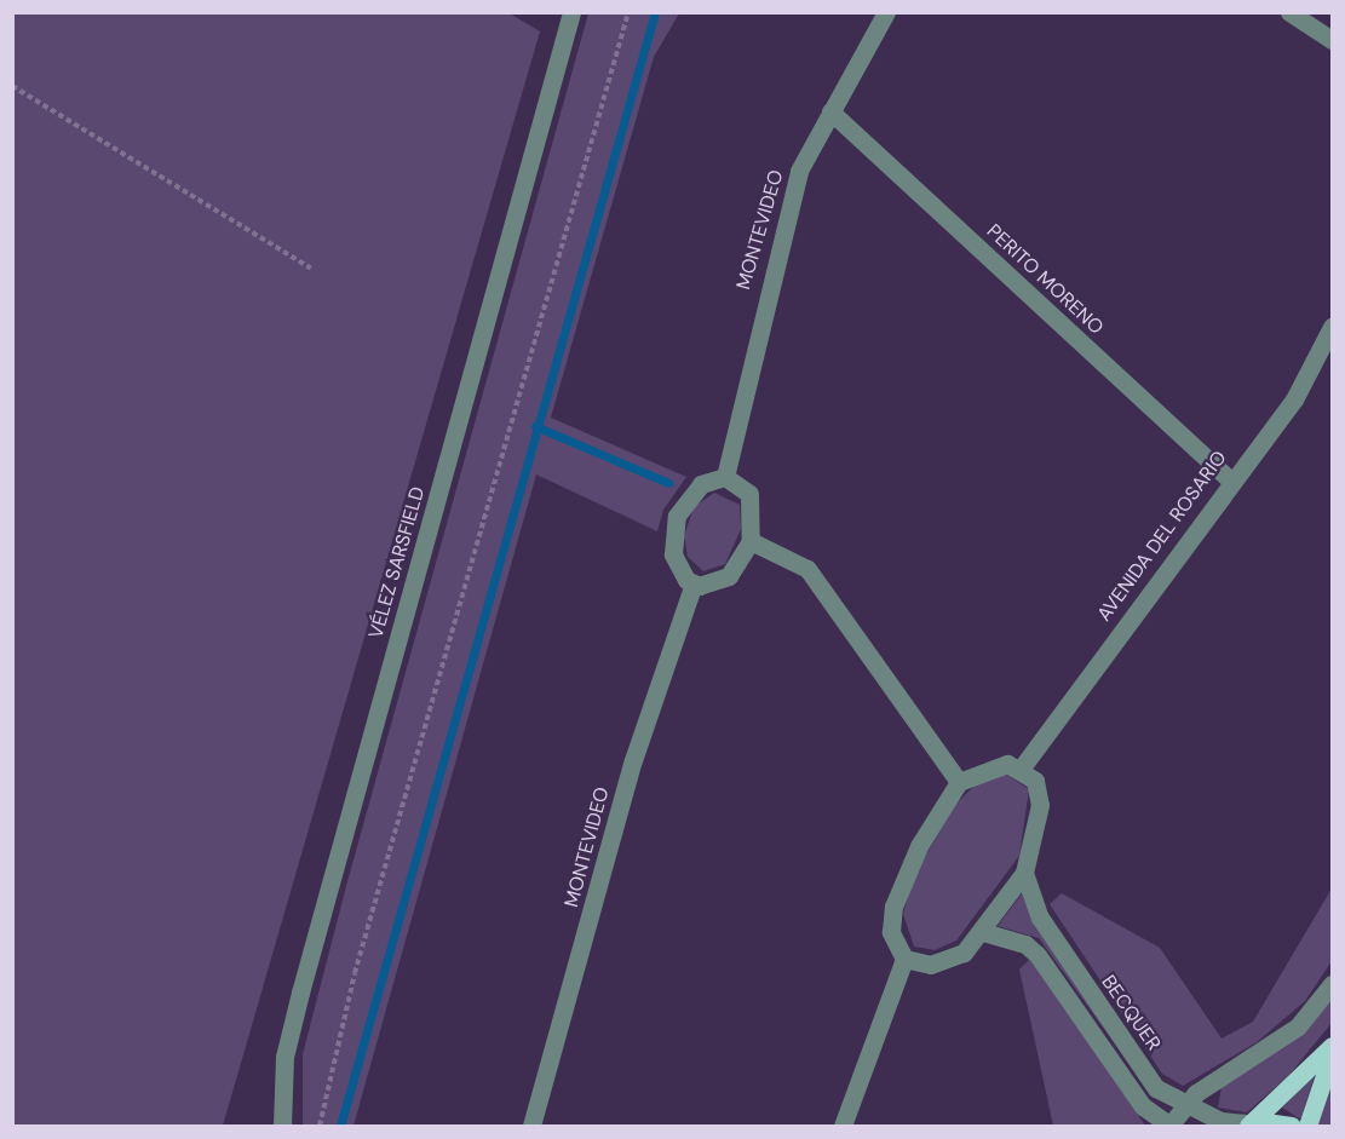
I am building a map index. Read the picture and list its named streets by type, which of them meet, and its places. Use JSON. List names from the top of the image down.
{
  "streets": {
    "street": [
      "MONTEVIDEO",
      "PERITO MORENO",
      "AVENIDA DEL ROSARIO",
      "VÉLEZ SARSFIELD",
      "BECQUER"
    ]
  },
  "crossings": [
    ["MONTEVIDEO", "PERITO MORENO"],
    ["PERITO MORENO", "AVENIDA DEL ROSARIO"]
  ]
}
